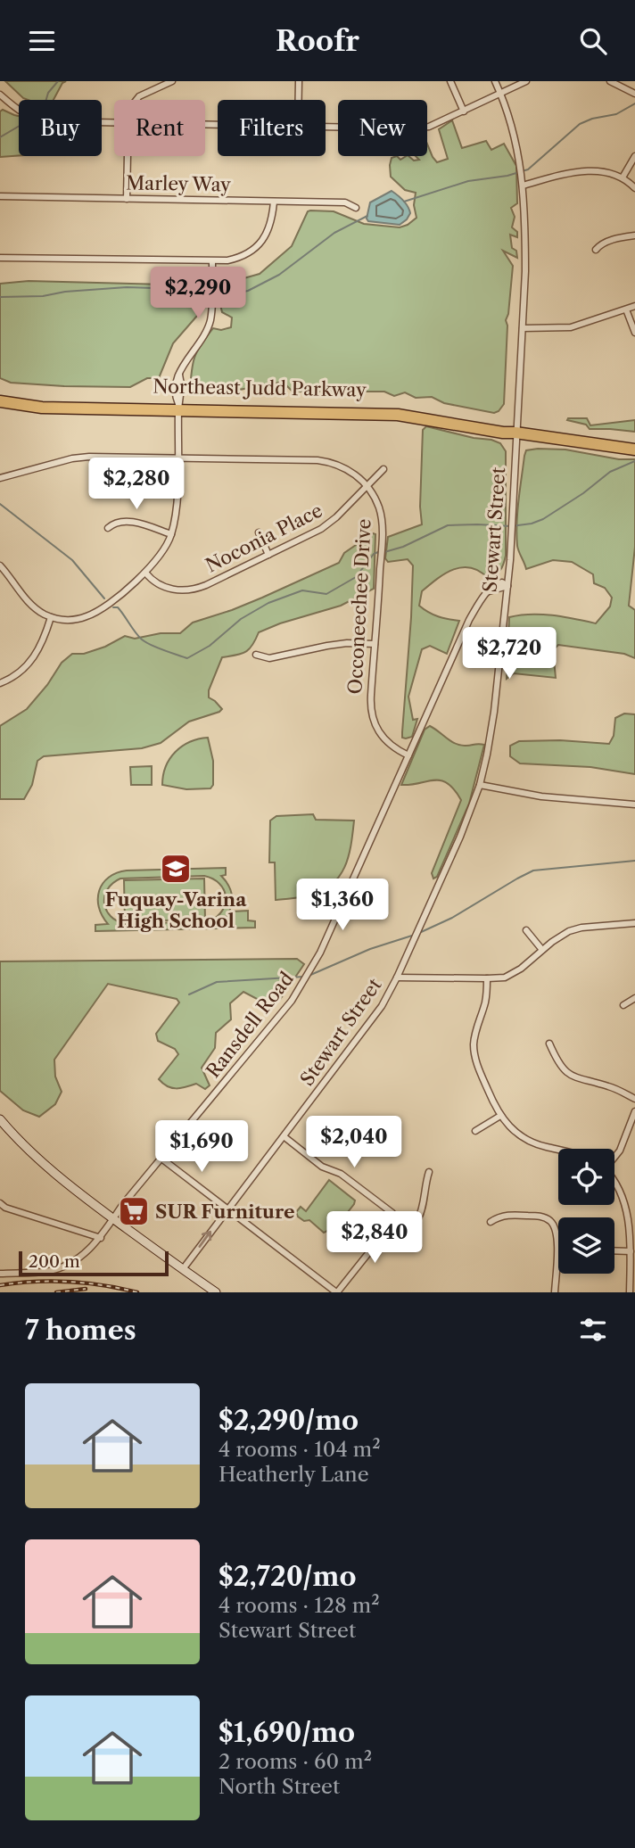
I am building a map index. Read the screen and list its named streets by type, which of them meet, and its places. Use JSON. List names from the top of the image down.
{
  "streets": {
    "highway": ["Northeast Judd Parkway"],
    "street": [
      "Marley Way",
      "Stewart Street",
      "Noconia Place",
      "Occoneechee Drive",
      "Ransdell Road"
    ]
  },
  "crossings": [
    ["Northeast Judd Parkway", "Stewart Street"],
    ["Stewart Street", "Ransdell Road"],
    ["Noconia Place", "Occoneechee Drive"],
    ["Occoneechee Drive", "Ransdell Road"]
  ],
  "places": {
    "school or university": ["Fuquay-Varina High School"],
    "supermarket": ["SUR Furniture"]
  },
  "scale_bar": "200 m",
  "page": {
    "header": "Roofr",
    "chip": [
      "Buy",
      "Rent",
      "Filters",
      "New"
    ],
    "price": [
      "$2,290",
      "$2,280",
      "$2,720",
      "$1,360",
      "$2,040",
      "$1,690",
      "$2,840"
    ],
    "scale": "200 m",
    "heading": "7 homes",
    "list": [
      {
        "name": "$2,290/mo",
        "note": "4 rooms · 104 m² · Heatherly Lane"
      },
      {
        "name": "$2,720/mo",
        "note": "4 rooms · 128 m² · Stewart Street"
      },
      {
        "name": "$1,690/mo",
        "note": "2 rooms · 60 m² · North Street"
      }
    ]
  }
}
